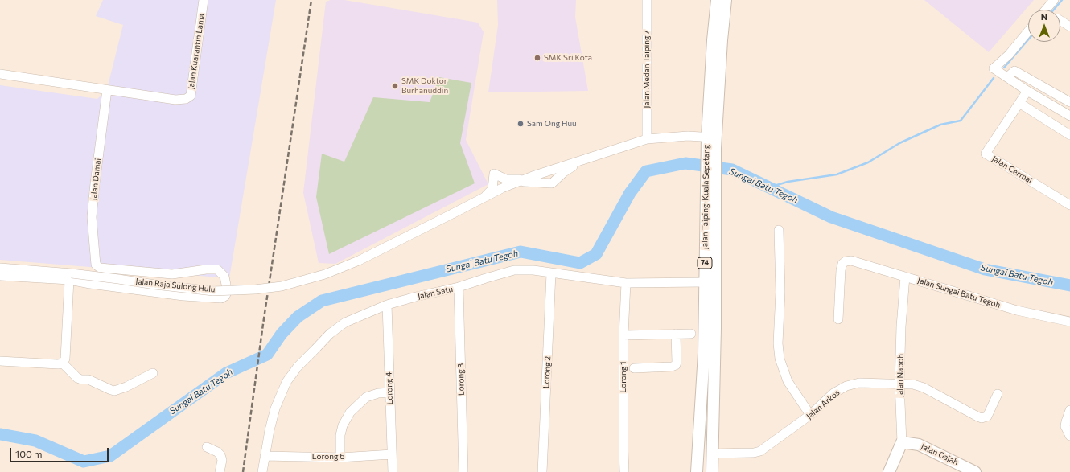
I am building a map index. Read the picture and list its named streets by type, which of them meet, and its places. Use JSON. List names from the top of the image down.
{
  "streets": {
    "main road": [
      "Jalan Taiping-Kuala Sepetang",
      "74",
      "Jalan Napoh",
      "Jalan Gajah"
    ],
    "street": [
      "Jalan Kuarantin Lama",
      "Jalan Medan Taiping 7",
      "Jalan Cermai",
      "Jalan Damai",
      "Jalan Raja Sulong Hulu",
      "Jalan Satu",
      "Jalan Sungai Batu Tegoh",
      "Lorong 2",
      "Lorong 1",
      "Lorong 3",
      "Lorong 4",
      "Jalan Arkos",
      "Lorong 6"
    ]
  },
  "crossings": [
    ["Jalan Kuarantin Lama", "Jalan Damai"],
    ["Jalan Damai", "Jalan Raja Sulong Hulu"],
    ["Jalan Taiping-Kuala Sepetang", "Jalan Satu"],
    ["Jalan Taiping-Kuala Sepetang", "Jalan Arkos"],
    ["Jalan Satu", "Lorong 2"],
    ["Jalan Satu", "Lorong 1"],
    ["Jalan Satu", "Lorong 3"],
    ["Jalan Satu", "Lorong 4"],
    ["Jalan Satu", "Lorong 6"],
    ["Jalan Sungai Batu Tegoh", "Jalan Napoh"],
    ["Jalan Napoh", "Jalan Arkos"],
    ["Jalan Napoh", "Jalan Gajah"],
    ["Lorong 4", "Lorong 6"]
  ],
  "water": ["Sungai Batu Tegoh"],
  "places": ["SMK Sri Kota", "SMK Doktor Burhanuddin", "Sam Ong Huu"],
  "scale_bar": "100 m",
  "north": "top"
}
